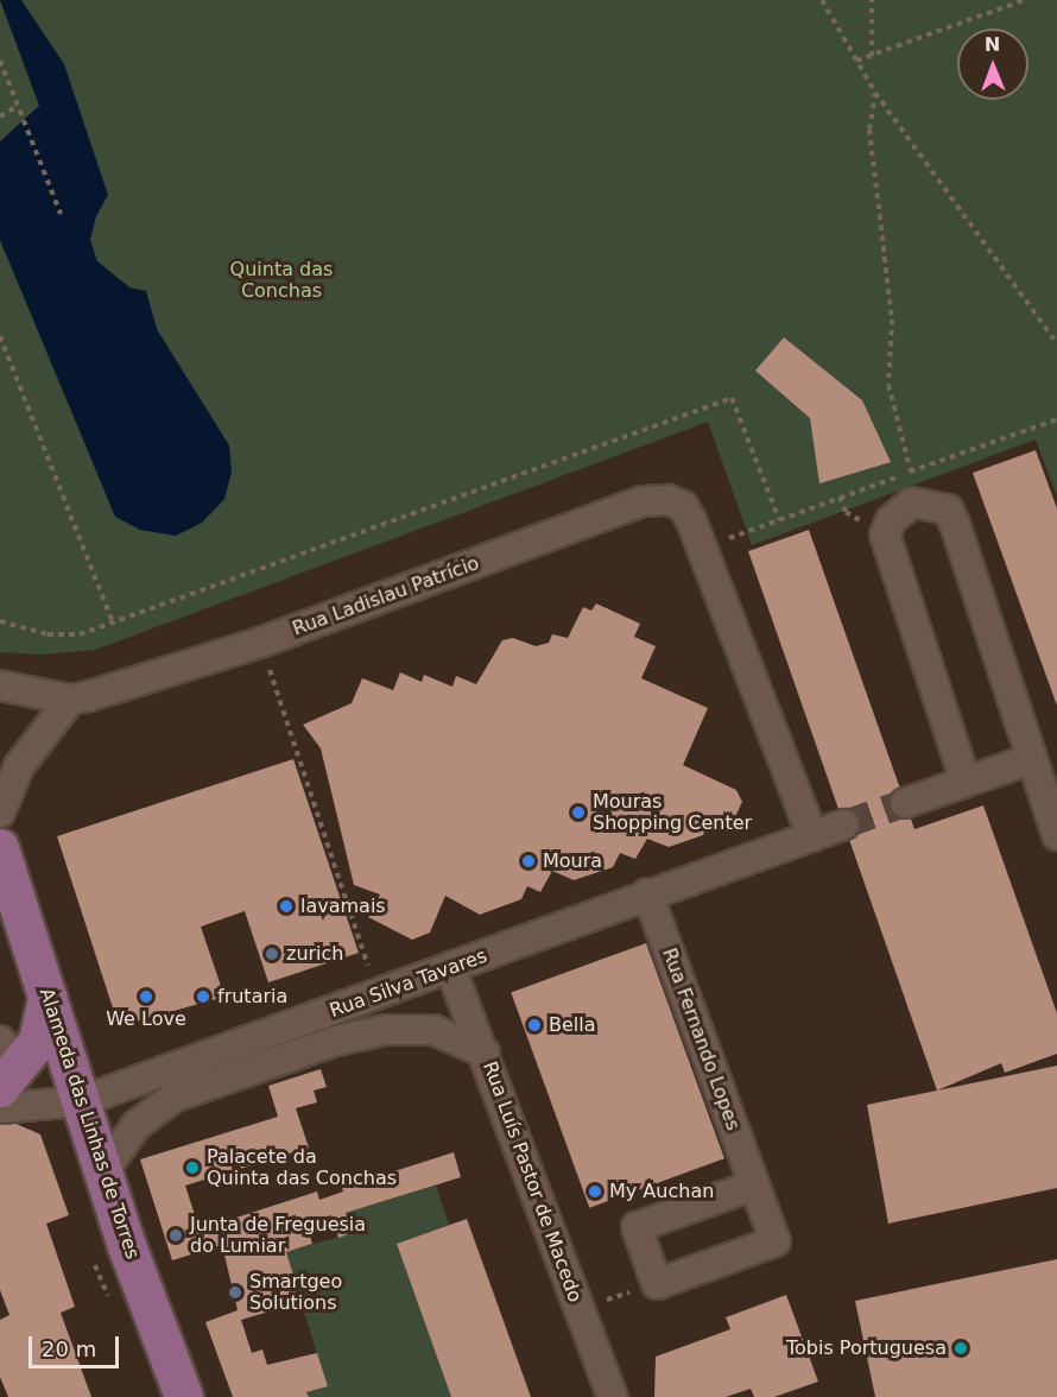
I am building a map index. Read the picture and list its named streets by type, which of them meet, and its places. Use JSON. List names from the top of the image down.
{
  "streets": {
    "main road": ["Alameda das Linhas de Torres"],
    "street": [
      "Rua Ladislau Patrício",
      "Rua Silva Tavares",
      "Rua Fernando Lopes",
      "Rua Luís Pastor de Macedo"
    ]
  },
  "crossings": [
    ["Rua Silva Tavares", "Rua Fernando Lopes"],
    ["Rua Silva Tavares", "Alameda das Linhas de Torres"],
    ["Rua Silva Tavares", "Rua Luís Pastor de Macedo"]
  ],
  "parks": ["Quinta das Conchas"],
  "places": [
    "Mouras Shopping Center",
    "Moura",
    "lavamais",
    "zurich",
    "We Love",
    "frutaria",
    "Bella",
    "Palacete da Quinta das Conchas",
    "My Auchan",
    "Junta de Freguesia do Lumiar",
    "Smartgeo Solutions",
    "Tobis Portuguesa"
  ],
  "scale_bar": "20 m",
  "north": "top"
}
